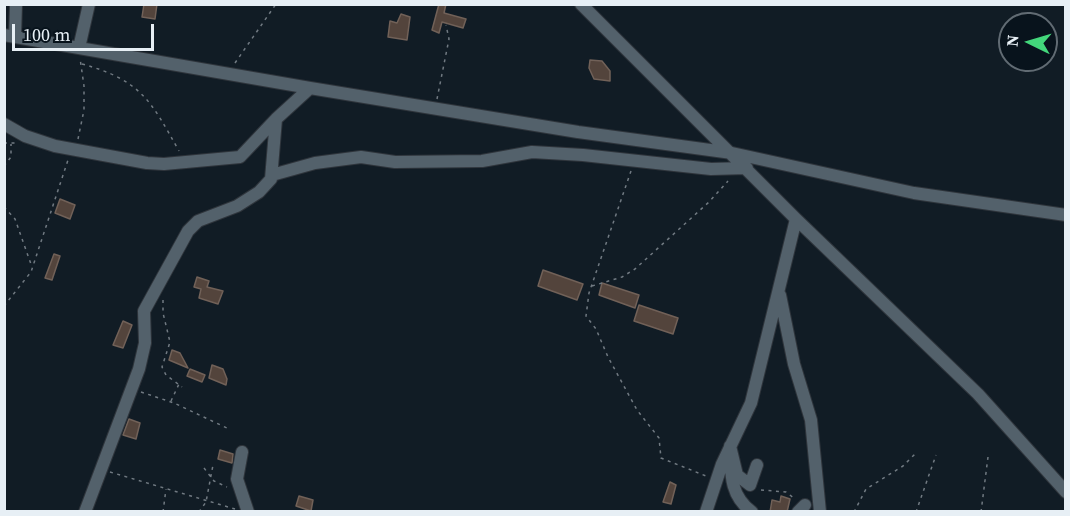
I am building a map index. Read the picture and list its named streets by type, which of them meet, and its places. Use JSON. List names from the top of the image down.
{
  "scale_bar": "100 m",
  "north": "left"
}
